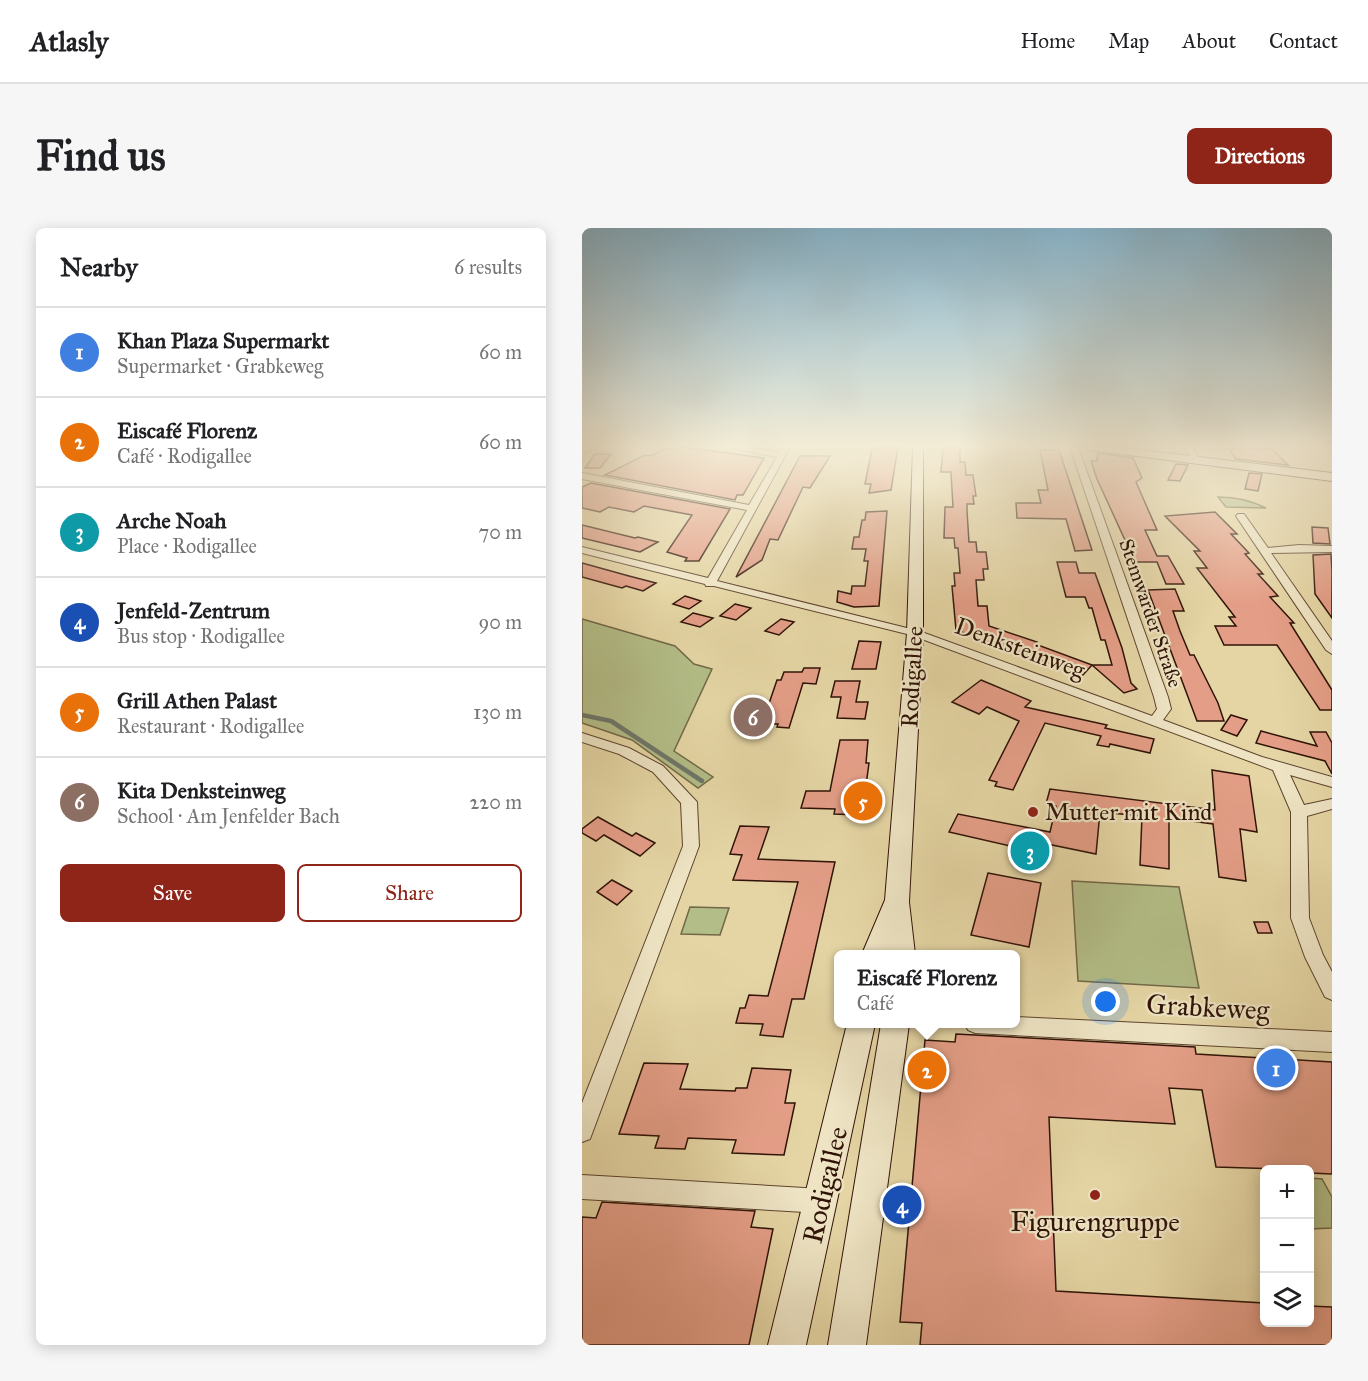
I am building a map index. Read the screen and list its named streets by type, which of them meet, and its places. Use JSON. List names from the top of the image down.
{
  "streets": {
    "main road": ["Rodigallee"],
    "street": ["Stemwarder Straße", "Denksteinweg", "Grabkeweg"]
  },
  "crossings": [
    ["Stemwarder Straße", "Denksteinweg"],
    ["Denksteinweg", "Rodigallee"]
  ],
  "places": ["Mutter mit Kind", "Figurengruppe"],
  "page": {
    "header": "Atlasly",
    "nav": [
      "Home",
      "Map",
      "About",
      "Contact"
    ],
    "buttons": [
      "Directions",
      ["Save", "Share"]
    ],
    "title": "Find us",
    "heading": ["Nearby", "6 results"],
    "list": [
      {
        "mark": "1",
        "name": "Khan Plaza Supermarkt",
        "note": "Supermarket · Grabkeweg",
        "value": "60 m"
      },
      {
        "mark": "2",
        "name": "Eiscafé Florenz",
        "note": "Café · Rodigallee",
        "value": "60 m"
      },
      {
        "mark": "3",
        "name": "Arche Noah",
        "note": "Place · Rodigallee",
        "value": "70 m"
      },
      {
        "mark": "4",
        "name": "Jenfeld-Zentrum",
        "note": "Bus stop · Rodigallee",
        "value": "90 m"
      },
      {
        "mark": "5",
        "name": "Grill Athen Palast",
        "note": "Restaurant · Rodigallee",
        "value": "130 m"
      },
      {
        "mark": "6",
        "name": "Kita Denksteinweg",
        "note": "School · Am Jenfelder Bach",
        "value": "220 m"
      }
    ],
    "pins": [
      "6",
      "5",
      "3",
      "1",
      "2",
      "4"
    ],
    "popup": ["Eiscafé Florenz", "Café"],
    "map_buttons": ["+", "−"]
  }
}
